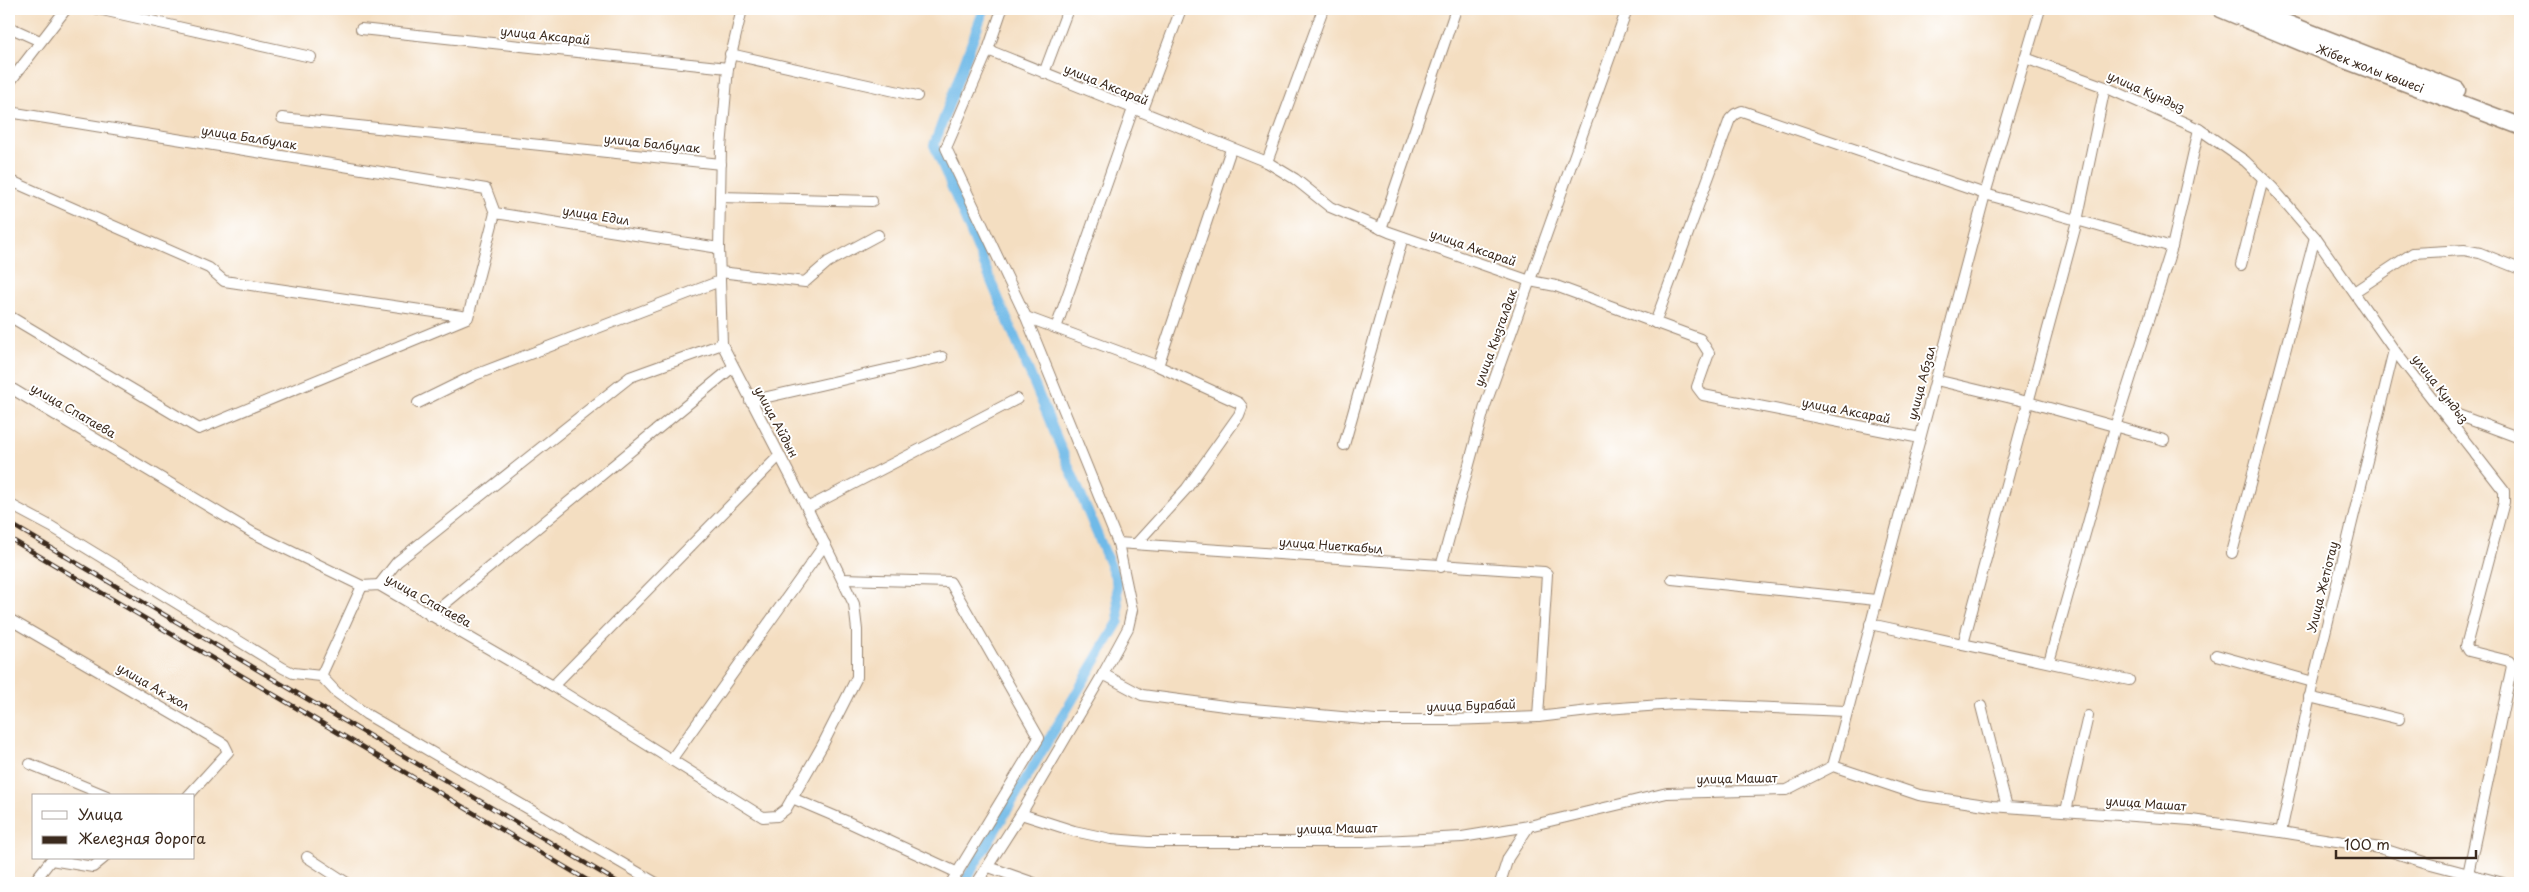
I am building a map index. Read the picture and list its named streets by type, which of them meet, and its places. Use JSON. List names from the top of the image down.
{
  "streets": {
    "main road": ["Жібек жолы көшесі"],
    "street": [
      "улица Аксарай",
      "улица Кундыз",
      "улица Балбулак",
      "улица Едил",
      "улица Кызгалдак",
      "улица Абзал",
      "улица Спатаева",
      "улица Айдын",
      "улица Ниеткабыл",
      "Улица Жетіотау",
      "улица Ак жол",
      "улица Бурабай",
      "улица Машат"
    ]
  },
  "crossings": [
    ["улица Аксарай", "улица Кызгалдак"],
    ["улица Аксарай", "улица Абзал"],
    ["улица Аксарай", "улица Айдын"],
    ["улица Кундыз", "улица Абзал"],
    ["улица Кундыз", "Улица Жетіотау"],
    ["улица Кундыз", "улица Машат"],
    ["улица Балбулак", "улица Едил"],
    ["улица Балбулак", "улица Айдын"],
    ["улица Едил", "улица Айдын"],
    ["улица Кызгалдак", "улица Ниеткабыл"],
    ["улица Абзал", "улица Бурабай"],
    ["улица Абзал", "улица Машат"],
    ["улица Спатаева", "улица Айдын"],
    ["улица Ниеткабыл", "улица Бурабай"],
    ["Улица Жетіотау", "улица Машат"]
  ],
  "legend": ["Улица", "Железная дорога"],
  "scale_bar": "100 m"
}
